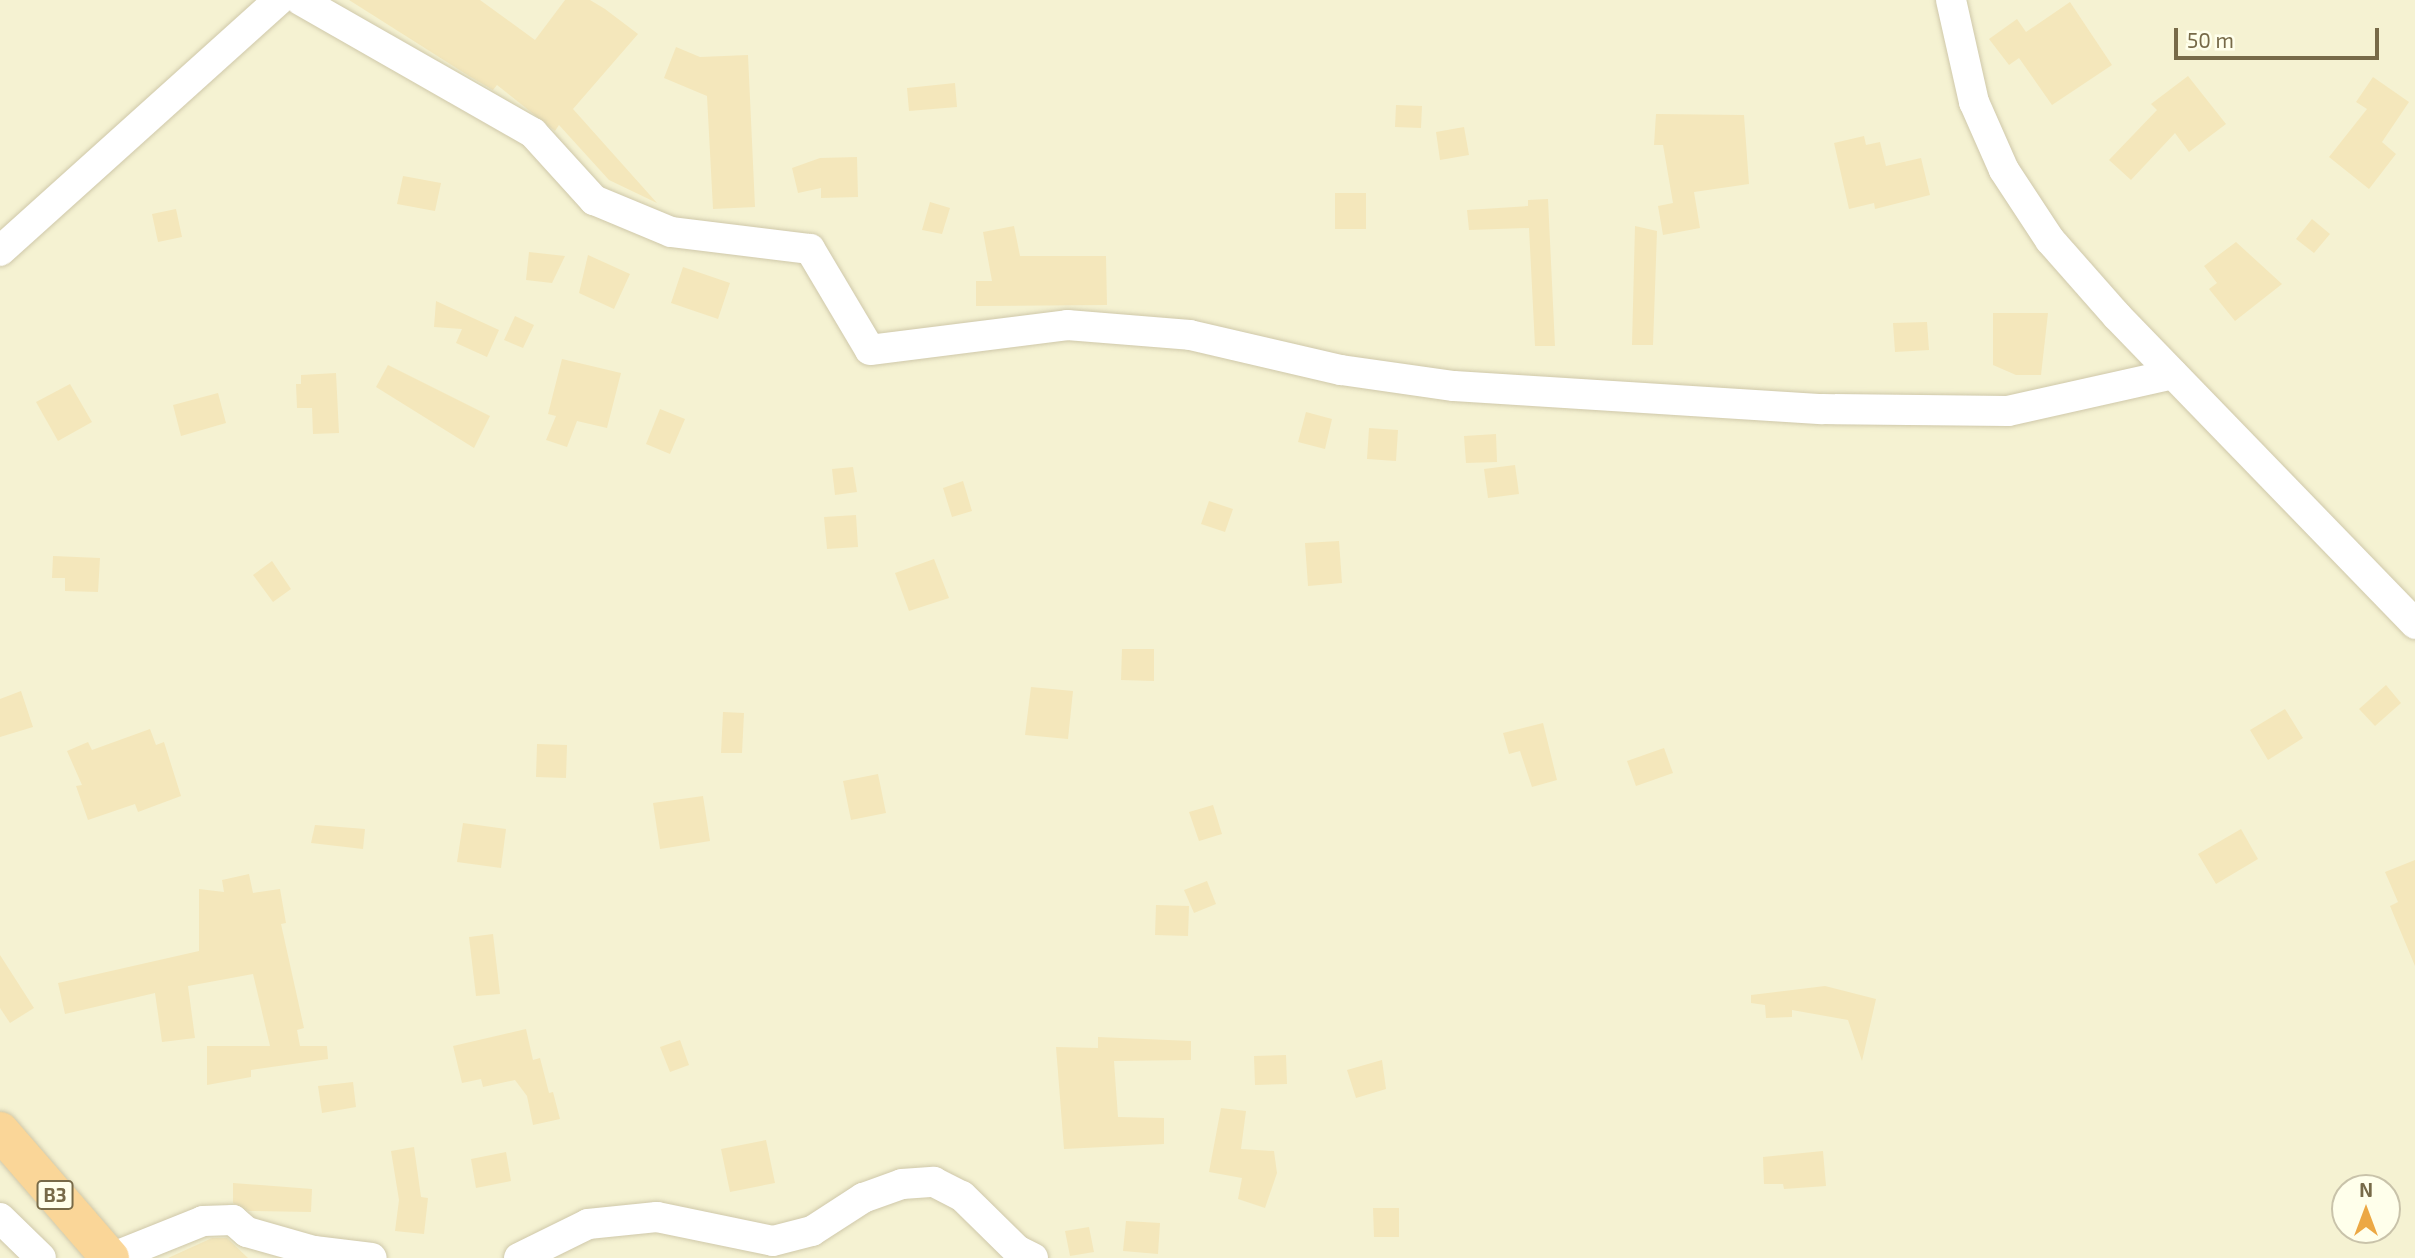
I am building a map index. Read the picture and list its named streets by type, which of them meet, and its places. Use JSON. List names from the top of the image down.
{
  "streets": {
    "highway": ["B3"]
  },
  "scale_bar": "50 m",
  "north": "top"
}
